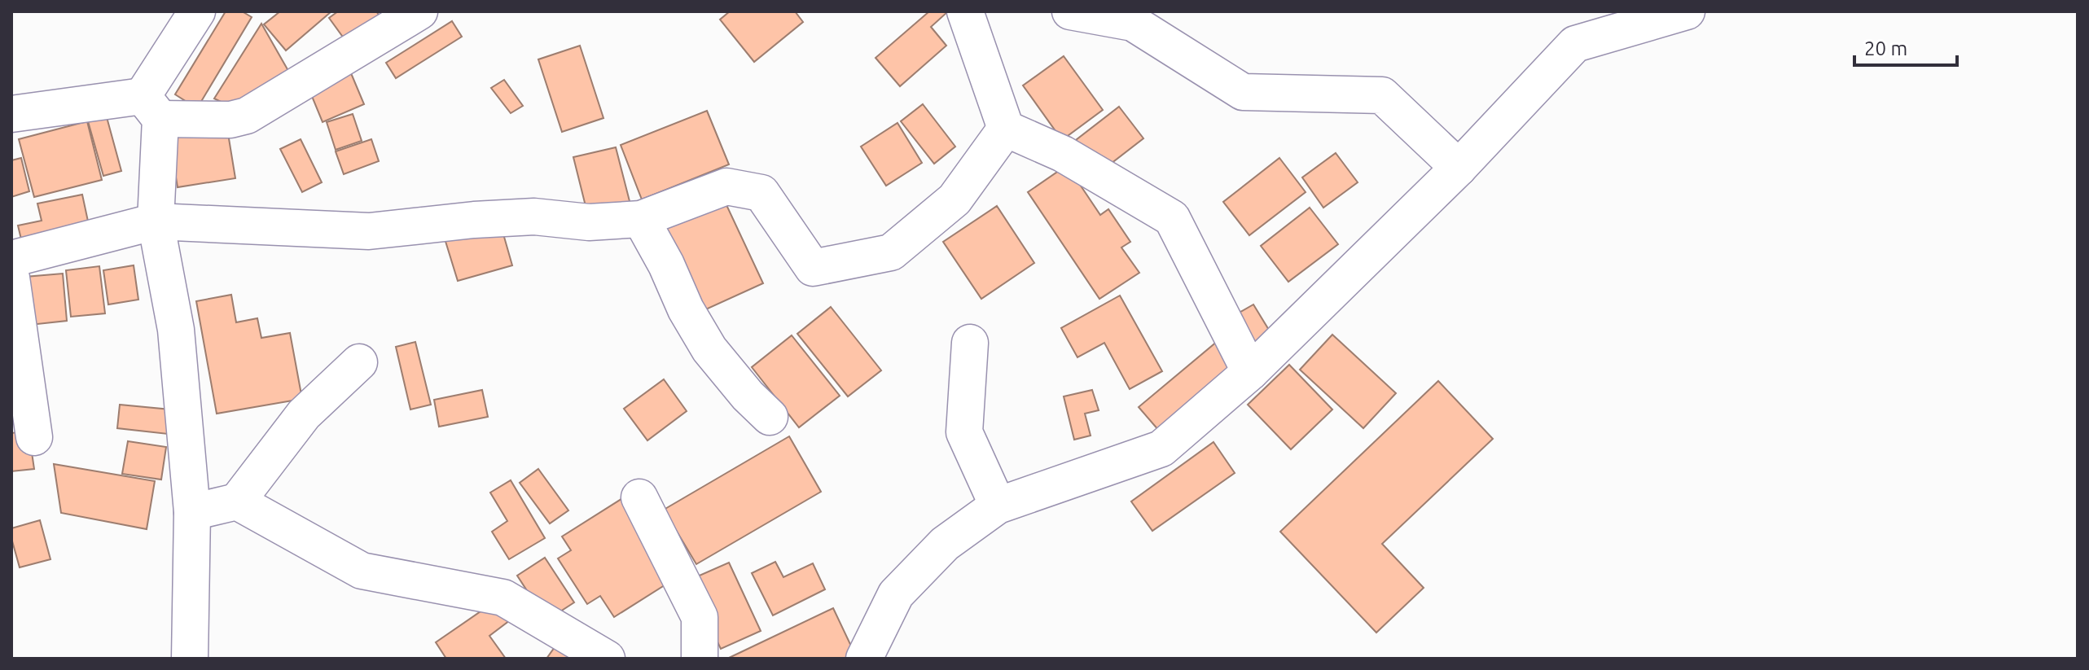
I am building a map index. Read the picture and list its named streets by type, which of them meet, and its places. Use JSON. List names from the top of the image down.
{
  "scale_bar": "20 m"
}
